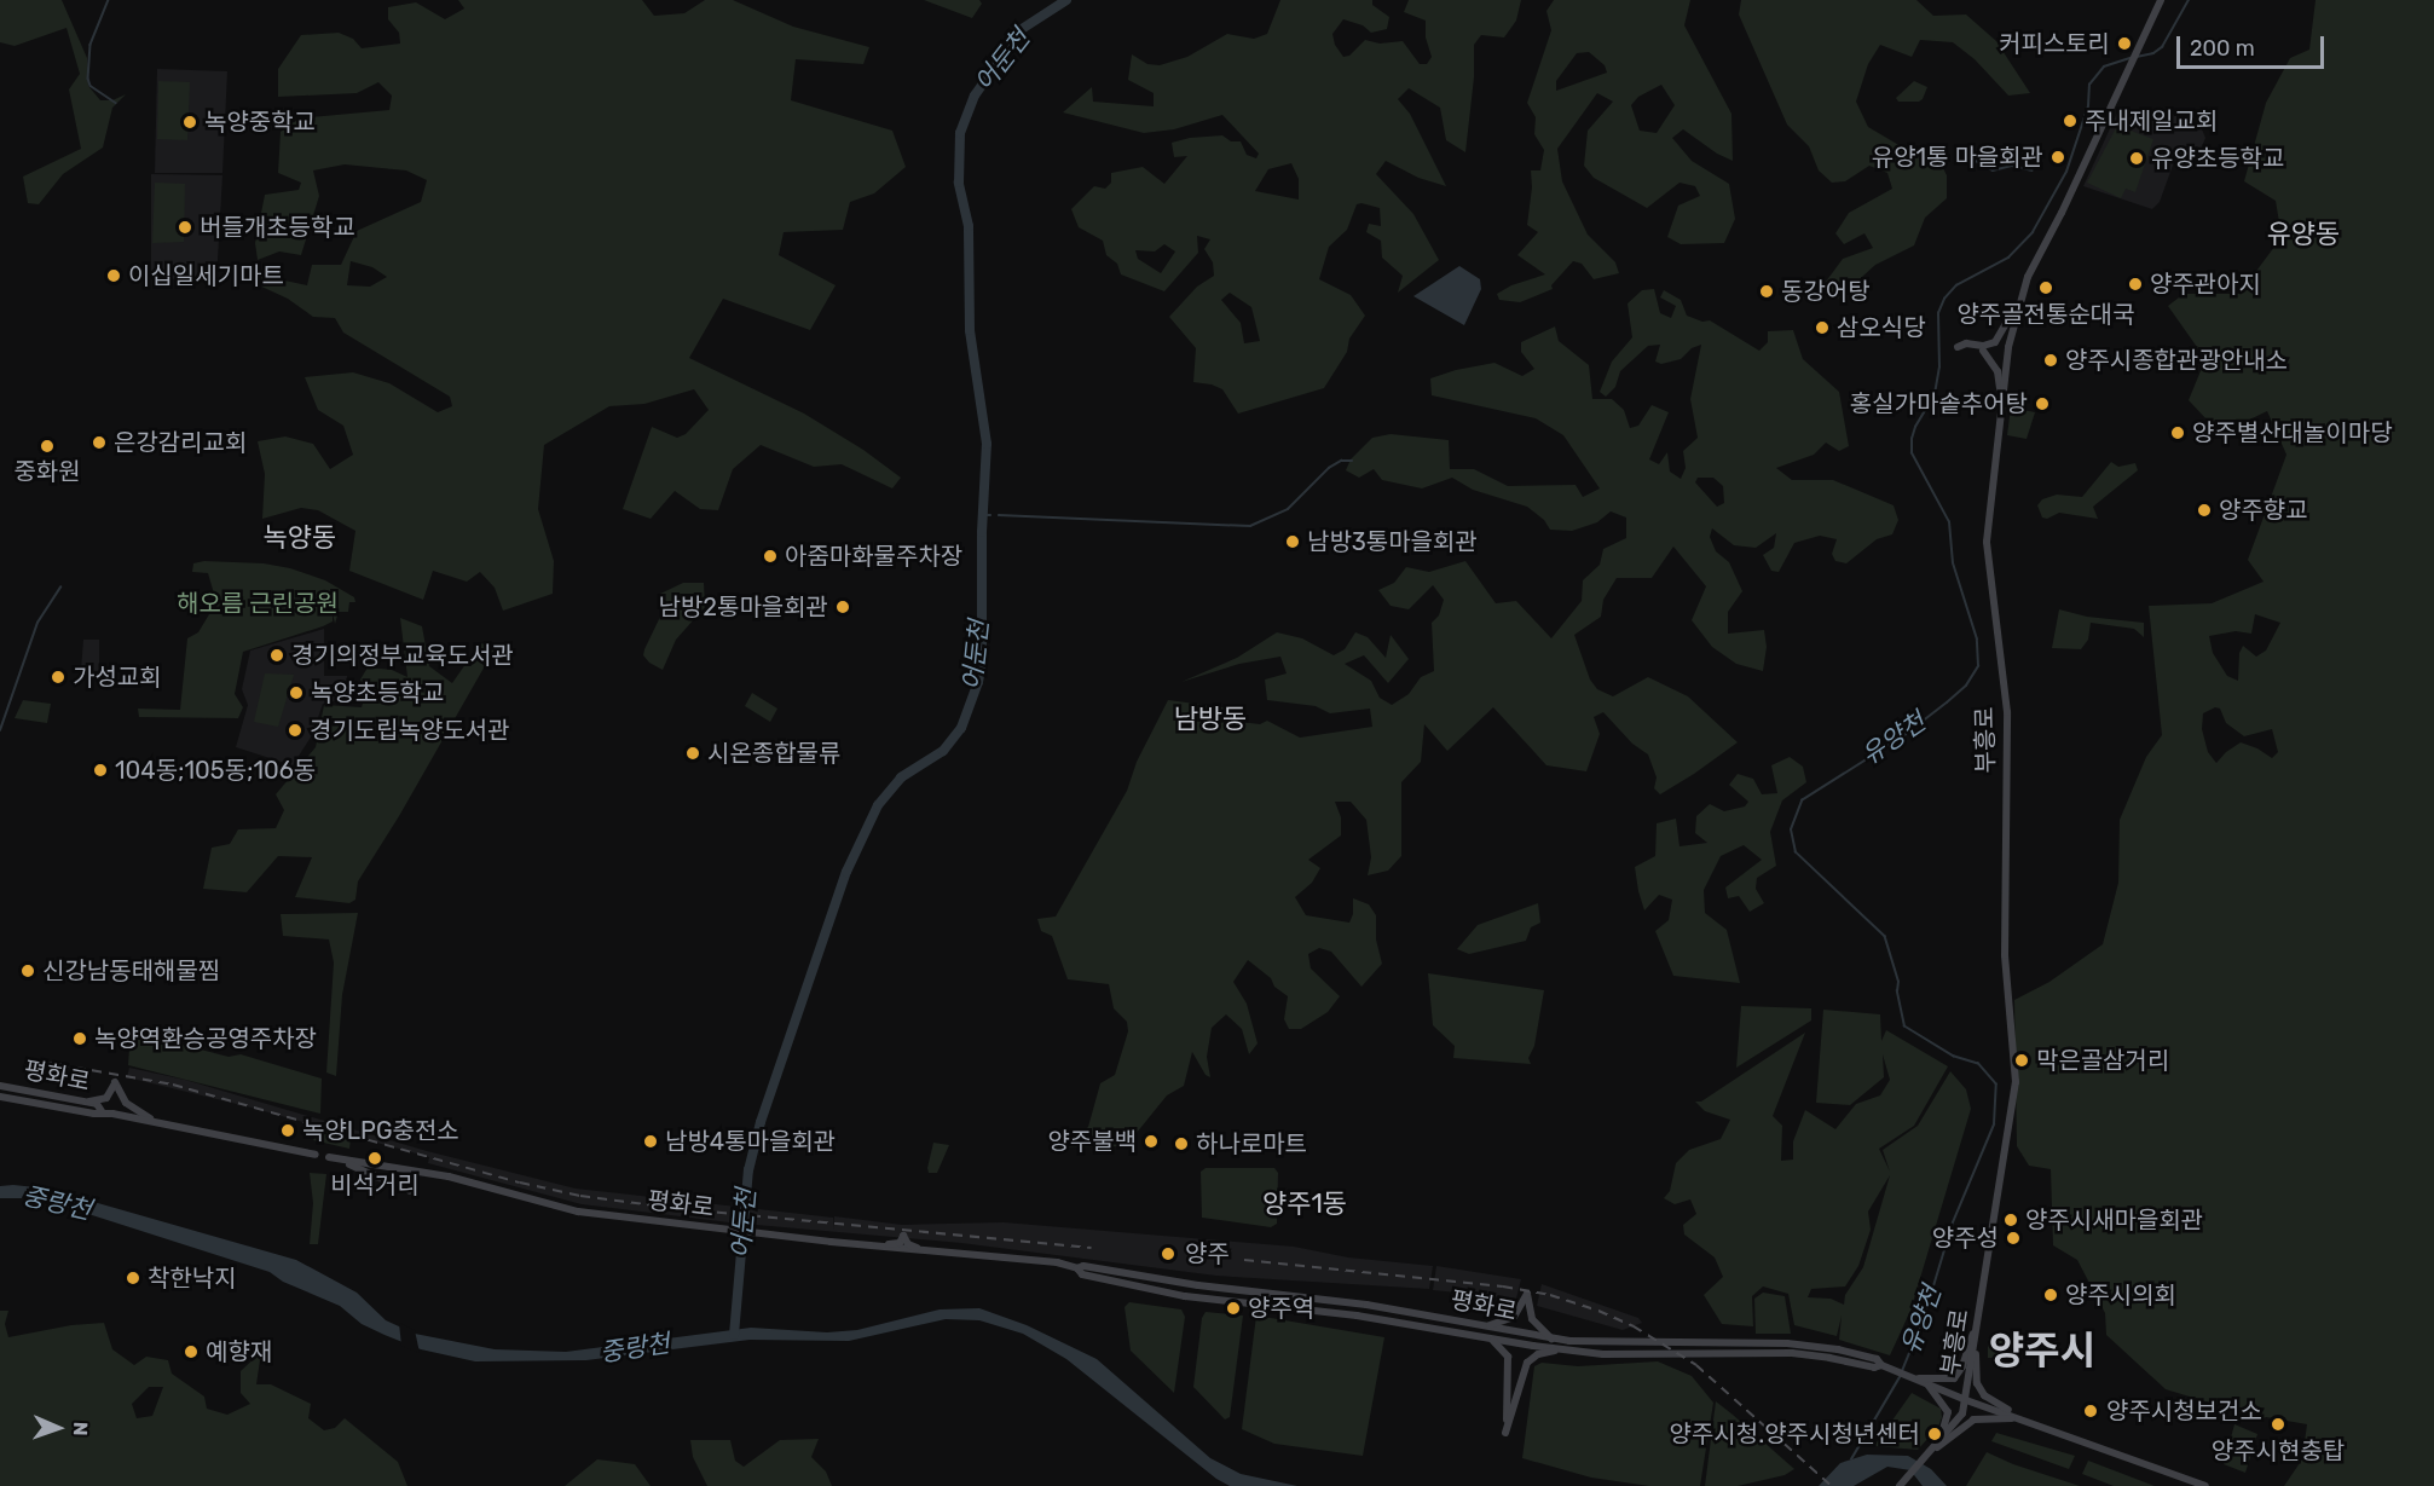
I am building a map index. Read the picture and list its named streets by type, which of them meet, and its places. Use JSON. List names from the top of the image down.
{
  "streets": {
    "main road": ["부흥로", "평화로"]
  },
  "crossings": [
    ["부흥로", "평화로"]
  ],
  "districts": [
    "유양동",
    "녹양동",
    "남방동",
    "양주1동",
    "양주시"
  ],
  "water": ["어둔천", "유양천", "중랑천"],
  "parks": ["해오름 근린공원"],
  "places": [
    "커피스토리",
    "주내제일교회",
    "녹양중학교",
    "유양1통 마을회관",
    "유양초등학교",
    "버들개초등학교",
    "이십일세기마트",
    "양주관아지",
    "양주골전통순대국",
    "동강어탕",
    "삼오식당",
    "양주시종합관광안내소",
    "홍실가마솥추어탕",
    "양주별산대놀이마당",
    "은강감리교회",
    "중화원",
    "양주향교",
    "남방3통마을회관",
    "아줌마화물주차장",
    "남방2통마을회관",
    "경기의정부교육도서관",
    "가성교회",
    "녹양초등학교",
    "경기도립녹양도서관",
    "시온종합물류",
    "104동;105동;106동",
    "신강남동태해물찜",
    "녹양역환승공영주차장",
    "막은골삼거리",
    "녹양LPG충전소",
    "남방4통마을회관",
    "양주불백",
    "하나로마트",
    "비석거리",
    "양주시새마을회관",
    "양주성",
    "양주",
    "착한낙지",
    "양주시의회",
    "양주역",
    "예향재",
    "양주시청보건소",
    "양주시현충탑",
    "양주시청.양주시청년센터"
  ],
  "scale_bar": "200 m",
  "north": "right"
}
